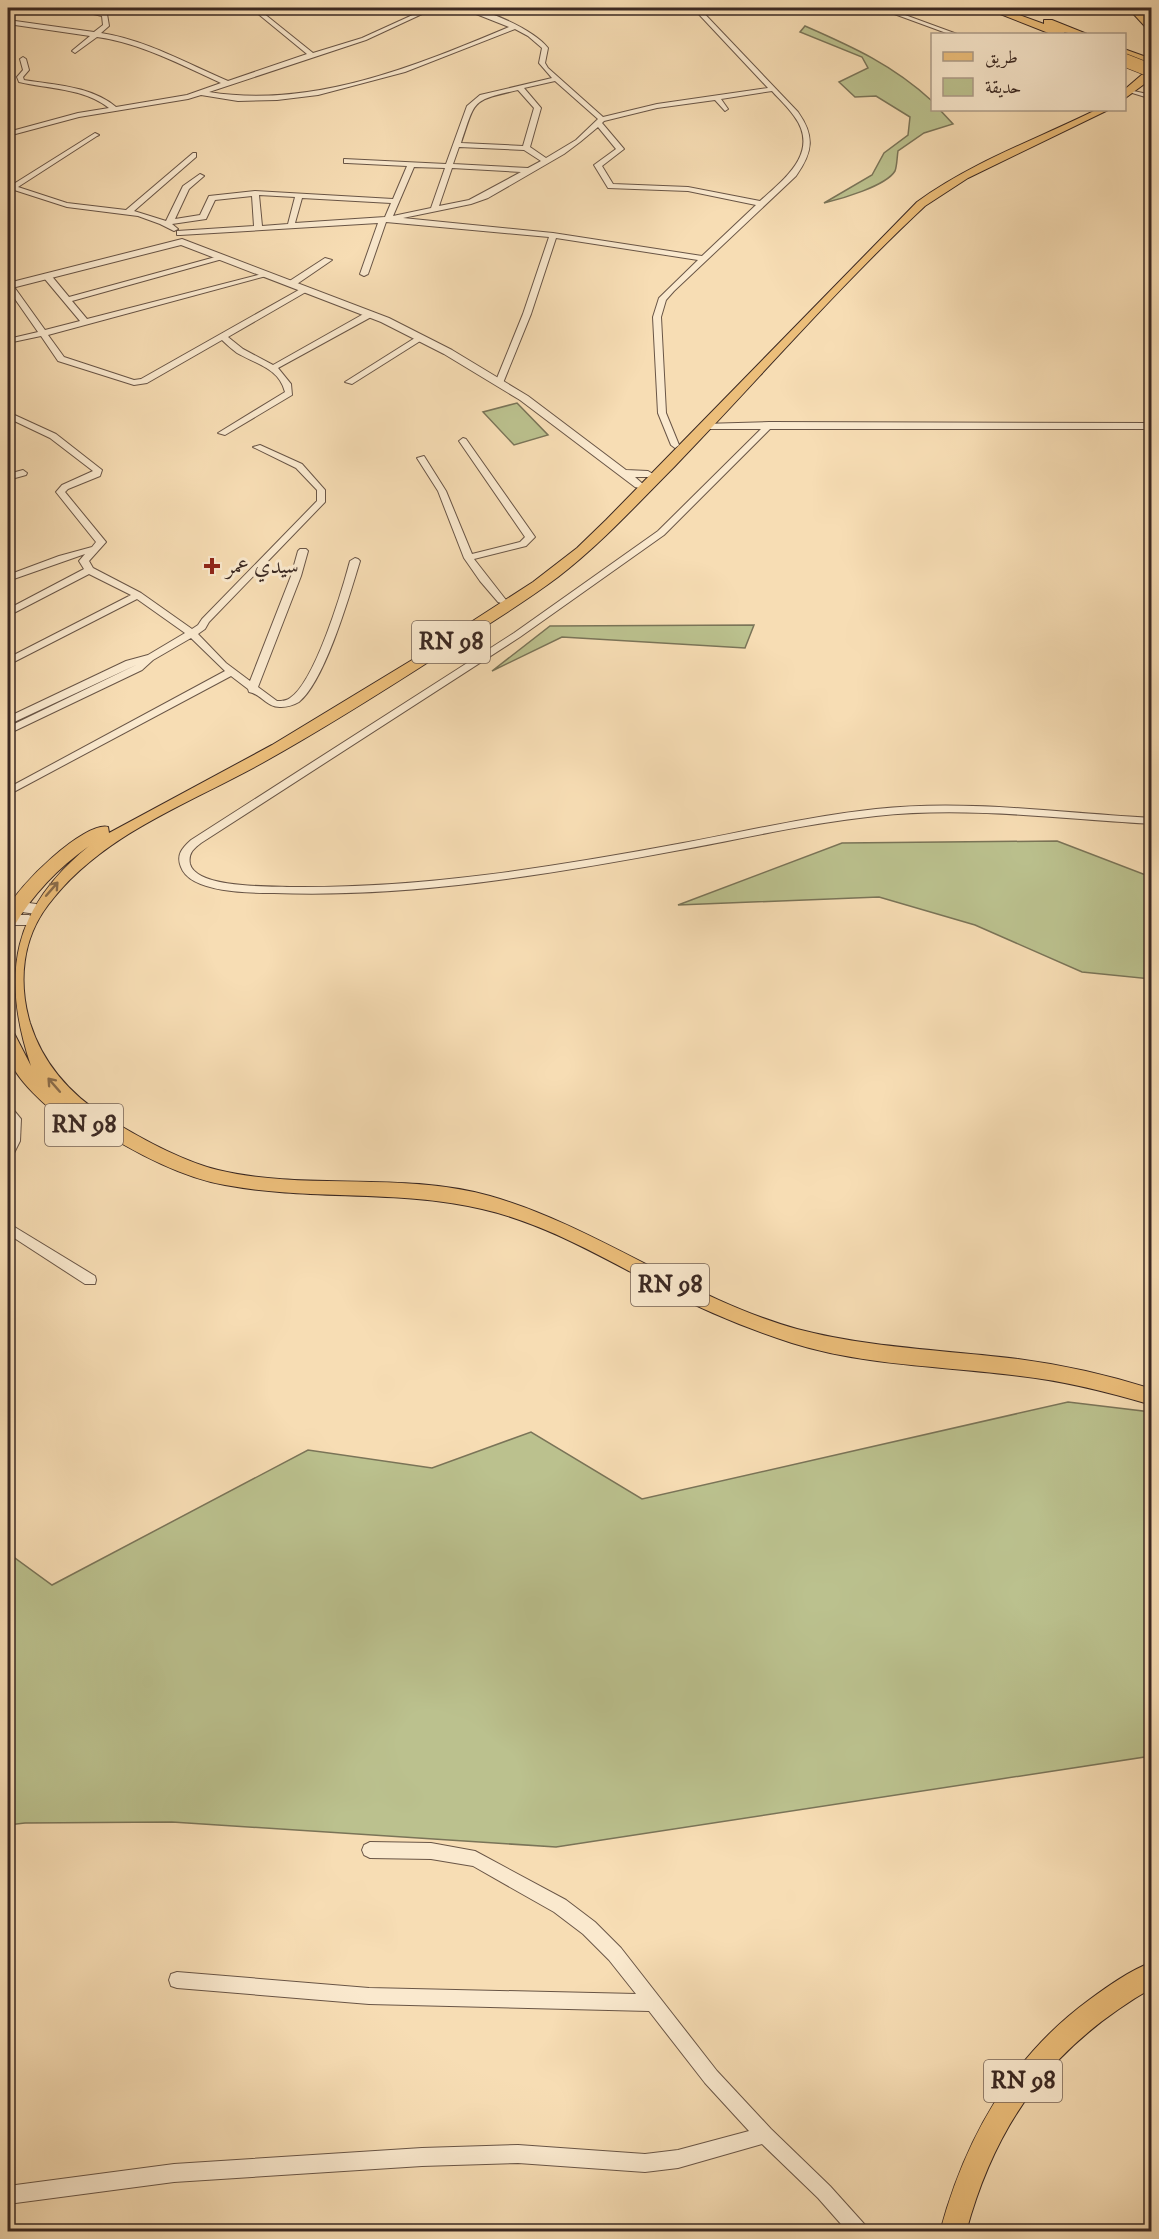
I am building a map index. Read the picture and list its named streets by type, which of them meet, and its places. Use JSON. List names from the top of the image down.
{
  "streets": {
    "main road": ["RN 98"]
  },
  "places": {
    "health": ["سيدي عمر"]
  },
  "legend": ["طريق", "حديقة"]
}
